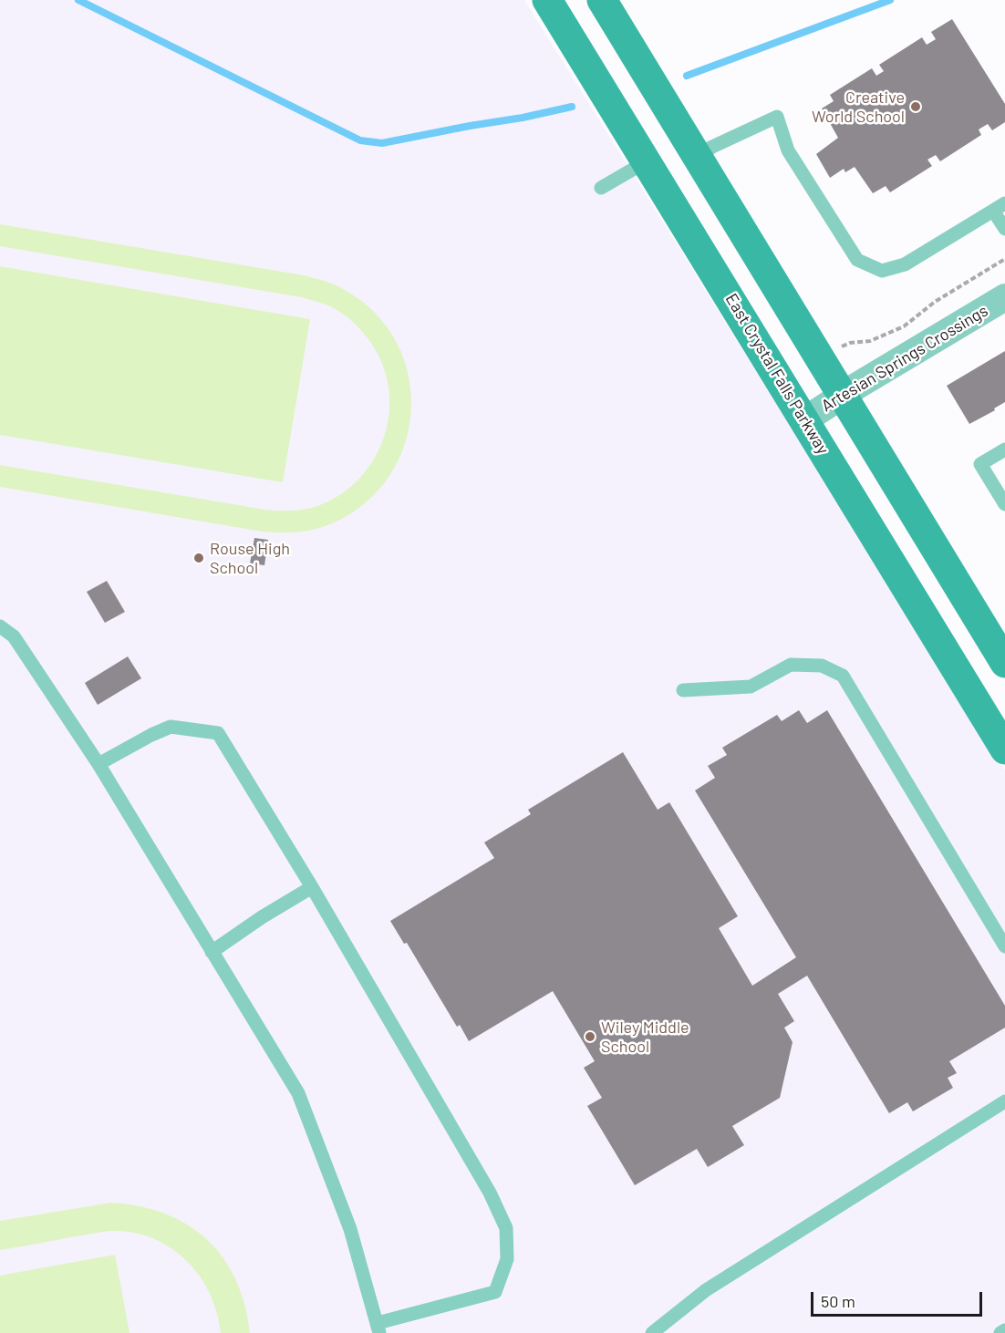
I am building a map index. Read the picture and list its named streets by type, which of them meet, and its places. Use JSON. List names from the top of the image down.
{
  "streets": {
    "main road": ["East Crystal Falls Parkway"],
    "street": ["Artesian Springs Crossings"]
  },
  "crossings": [
    ["Artesian Springs Crossings", "East Crystal Falls Parkway"]
  ],
  "places": ["Creative World School", "Rouse High School", "Wiley Middle School"],
  "scale_bar": "50 m"
}
